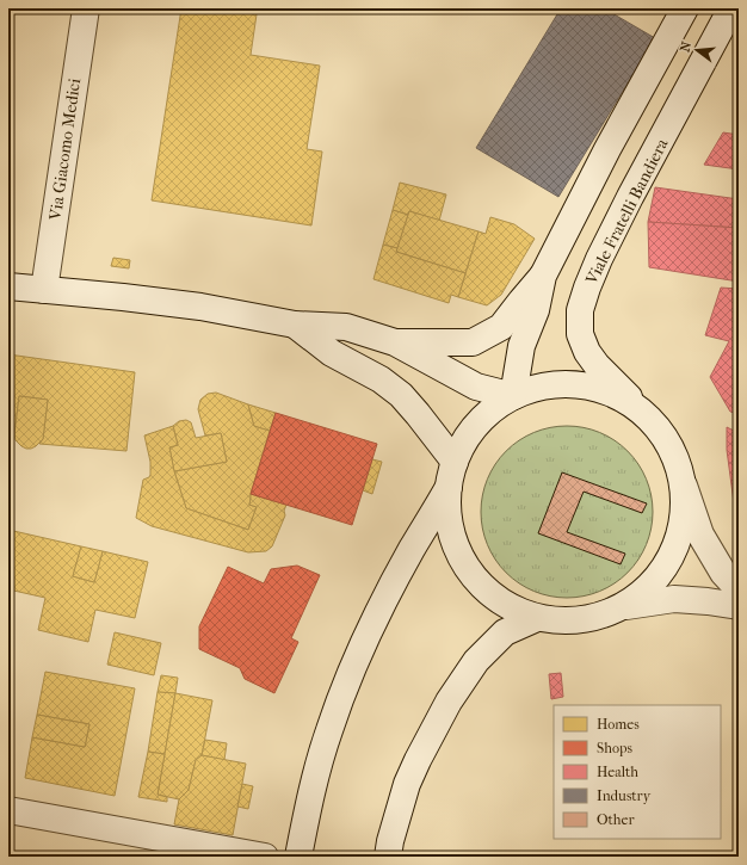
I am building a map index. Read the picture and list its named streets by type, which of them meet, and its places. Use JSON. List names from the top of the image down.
{
  "streets": {
    "main road": ["Via Giacomo Medici", "Viale Fratelli Bandiera"]
  },
  "legend": [
    "Homes",
    "Shops",
    "Health",
    "Industry",
    "Other"
  ],
  "north": "left"
}
